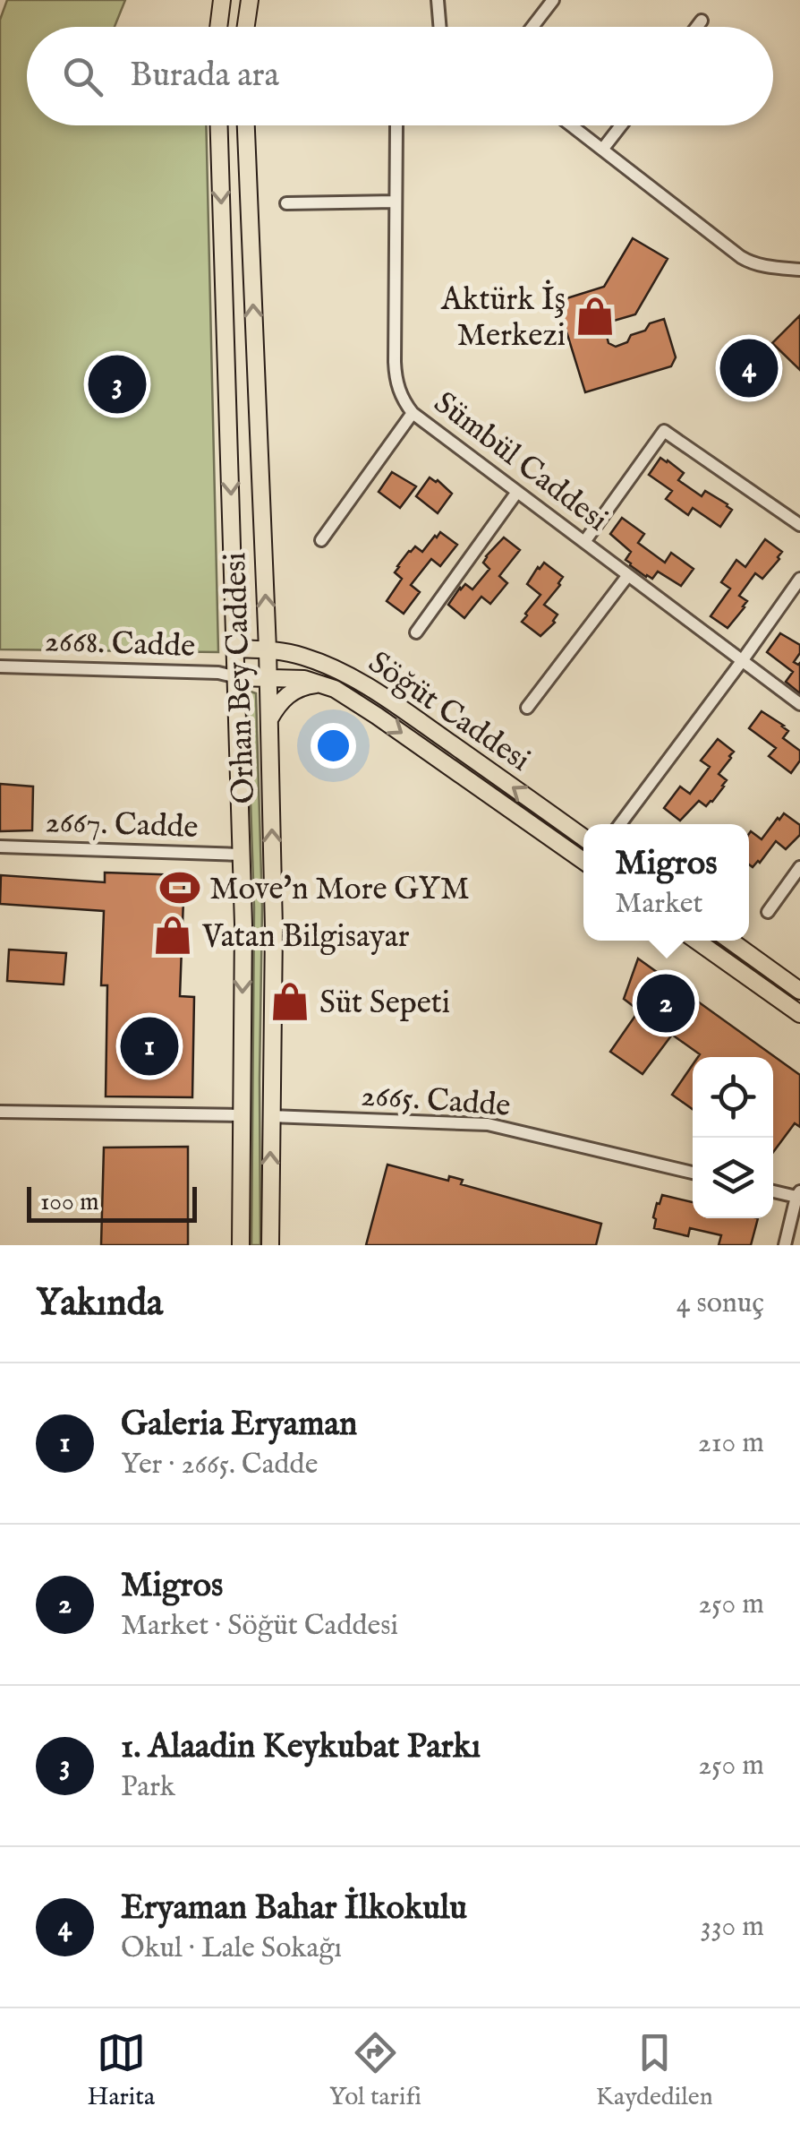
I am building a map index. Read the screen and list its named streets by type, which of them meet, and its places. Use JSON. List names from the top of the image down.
{
  "streets": {
    "main road": ["Orhan Bey Caddesi", "Söğüt Caddesi"],
    "street": [
      "Sümbül Caddesi",
      "2668. Cadde",
      "2667. Cadde",
      "2665. Cadde"
    ]
  },
  "crossings": [
    ["2668. Cadde", "Orhan Bey Caddesi"],
    ["2668. Cadde", "Söğüt Caddesi"],
    ["Orhan Bey Caddesi", "Söğüt Caddesi"],
    ["Orhan Bey Caddesi", "2667. Cadde"],
    ["Orhan Bey Caddesi", "2665. Cadde"]
  ],
  "places": {
    "shop": ["Aktürk İş Merkezi", "Vatan Bilgisayar", "Süt Sepeti"],
    "sports": ["Move'n More GYM"]
  },
  "scale_bar": "100 m",
  "page": {
    "search": "Burada ara",
    "pins": [
      "4",
      "3",
      "2",
      "1"
    ],
    "popup": ["Migros", "Market"],
    "scale": "100 m",
    "heading": ["Yakında", "4 sonuç"],
    "list": [
      {
        "mark": "1",
        "name": "Galeria Eryaman",
        "note": "Yer · 2665. Cadde",
        "value": "210 m"
      },
      {
        "mark": "2",
        "name": "Migros",
        "note": "Market · Söğüt Caddesi",
        "value": "250 m"
      },
      {
        "mark": "3",
        "name": "1. Alaadin Keykubat Parkı",
        "note": "Park",
        "value": "250 m"
      },
      {
        "mark": "4",
        "name": "Eryaman Bahar İlkokulu",
        "note": "Okul · Lale Sokağı",
        "value": "330 m"
      }
    ],
    "nav": ["Harita", "Yol tarifi", "Kaydedilen"]
  }
}
